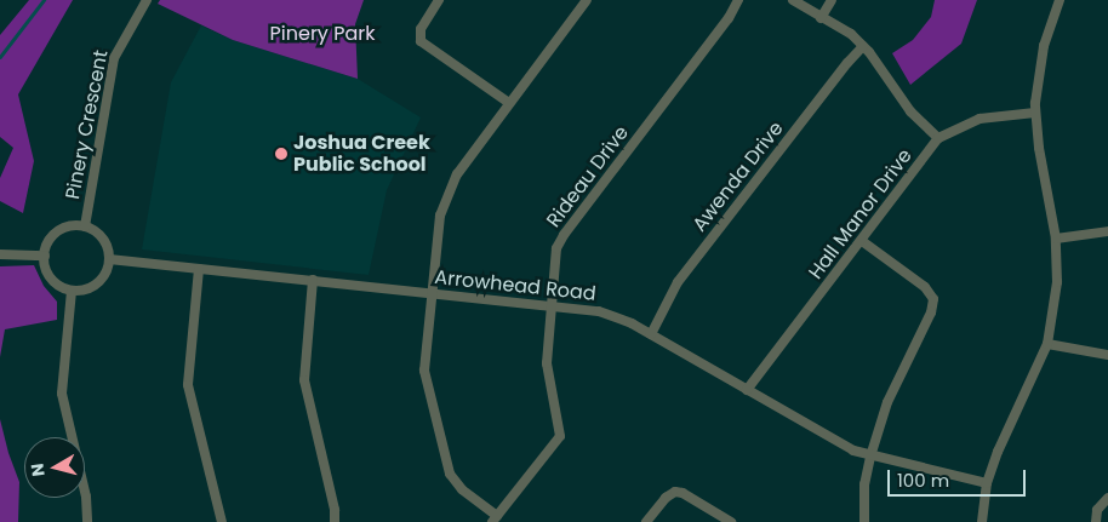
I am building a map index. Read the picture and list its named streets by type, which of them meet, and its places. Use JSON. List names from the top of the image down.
{
  "streets": {
    "street": [
      "Pinery Crescent",
      "Rideau Drive",
      "Awenda Drive",
      "Hall Manor Drive",
      "Arrowhead Road"
    ]
  },
  "crossings": [
    ["Pinery Crescent", "Arrowhead Road"],
    ["Rideau Drive", "Arrowhead Road"],
    ["Awenda Drive", "Arrowhead Road"],
    ["Hall Manor Drive", "Arrowhead Road"]
  ],
  "parks": ["Pinery Park"],
  "places": ["Joshua Creek Public School"],
  "scale_bar": "100 m",
  "north": "left"
}
